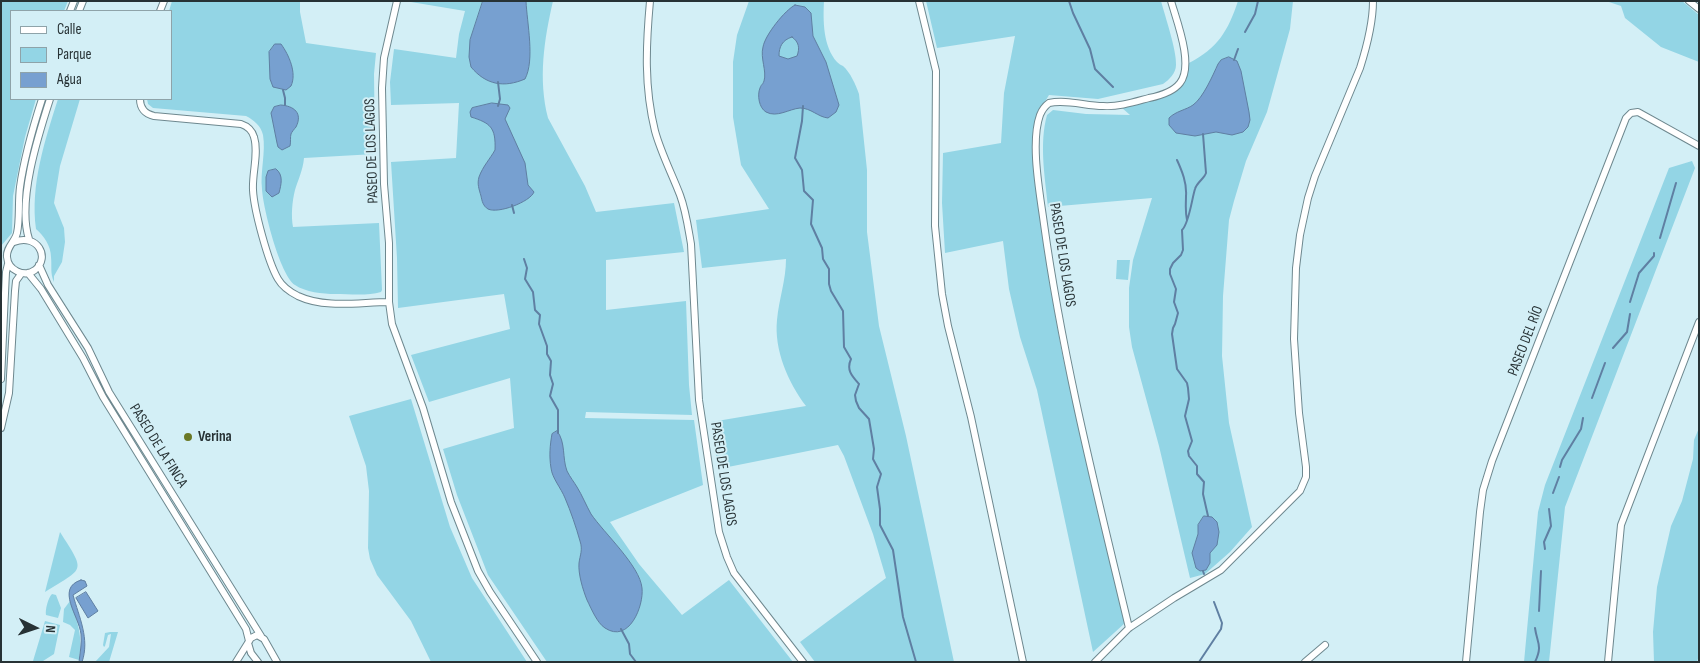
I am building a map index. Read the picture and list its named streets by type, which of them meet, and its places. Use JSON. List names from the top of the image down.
{
  "streets": {
    "street": ["PASEO DE LOS LAGOS", "PASEO DEL RÍO", "PASEO DE LA FINCA"]
  },
  "places": ["Verina"],
  "legend": ["Calle", "Parque", "Agua"],
  "north": "right"
}
